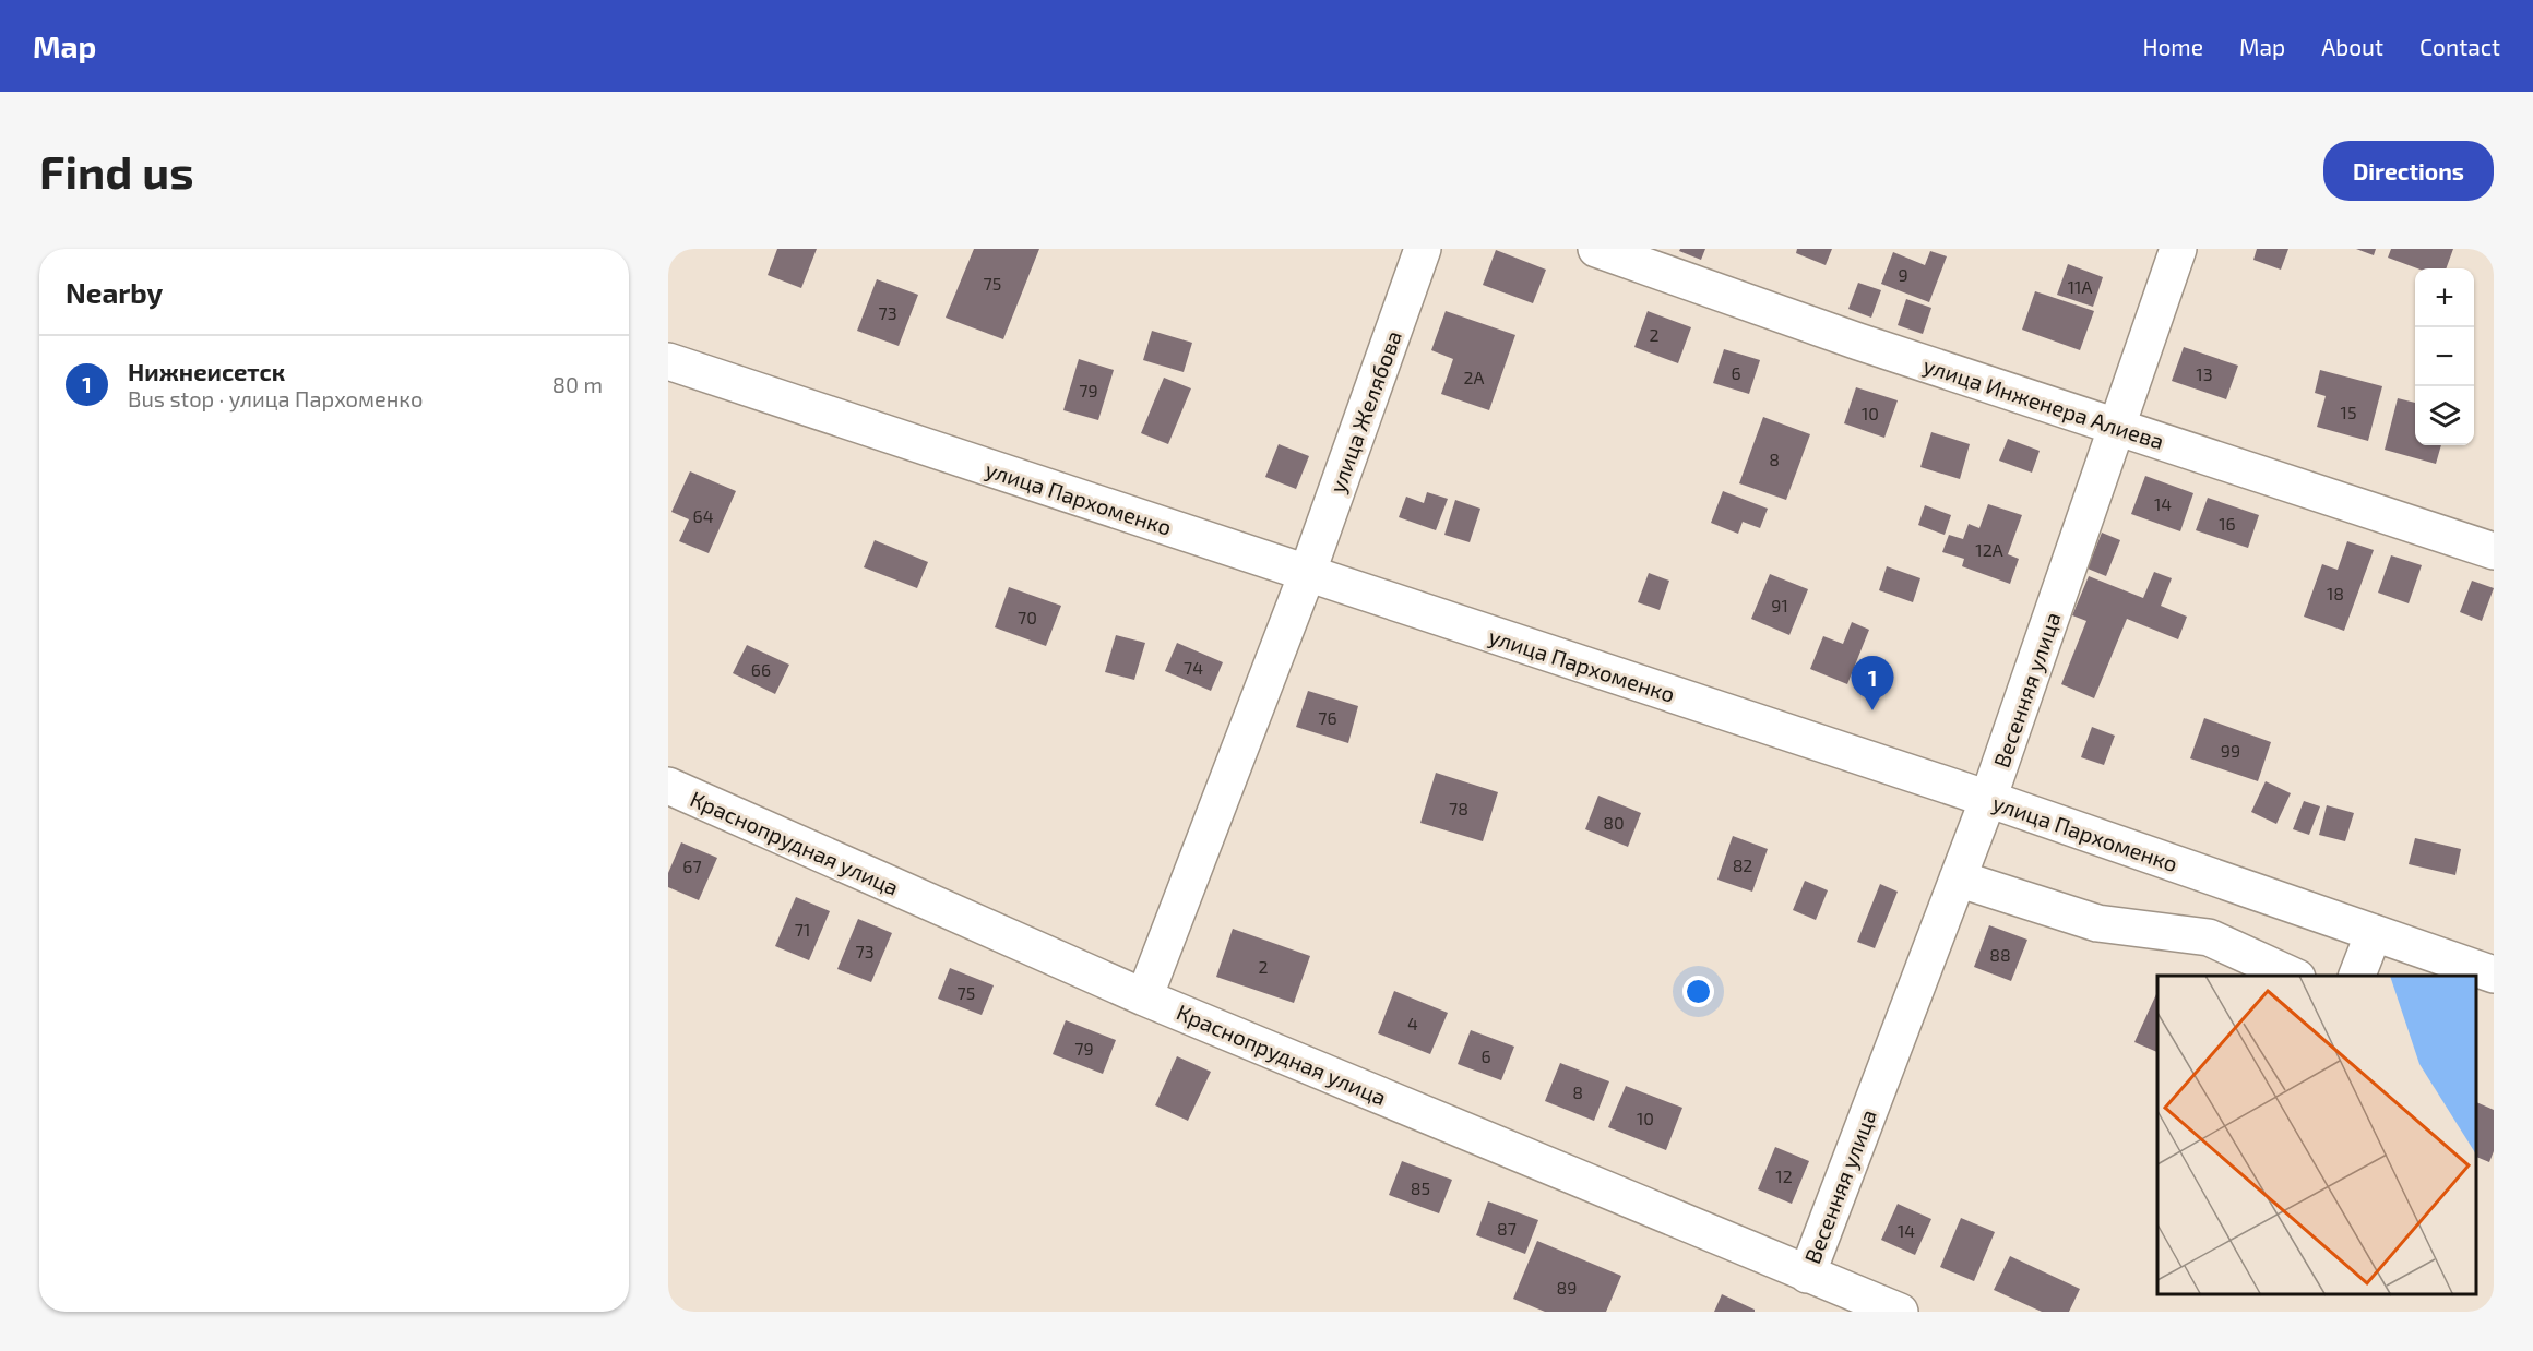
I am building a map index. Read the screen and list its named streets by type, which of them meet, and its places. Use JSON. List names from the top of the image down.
{
  "streets": {
    "street": [
      "улица Инженера Алиева",
      "улица Желябова",
      "улица Пархоменко",
      "Весенняя улица",
      "Краснопрудная улица"
    ]
  },
  "crossings": [
    ["улица Инженера Алиева", "Весенняя улица"],
    ["улица Желябова", "улица Пархоменко"],
    ["улица Желябова", "Краснопрудная улица"],
    ["улица Пархоменко", "Весенняя улица"],
    ["Весенняя улица", "Краснопрудная улица"]
  ],
  "house_numbers": [
    "9",
    "75",
    "11А",
    "73",
    "2",
    "6",
    "13",
    "2А",
    "79",
    "15",
    "10",
    "8",
    "14",
    "64",
    "16",
    "12А",
    "18",
    "91",
    "70",
    "74",
    "66",
    "76",
    "99",
    "78",
    "80",
    "82",
    "67",
    "71",
    "73",
    "88",
    "2",
    "75",
    "4",
    "79",
    "6",
    "8",
    "10",
    "12",
    "85",
    "87",
    "14",
    "89"
  ],
  "page": {
    "header": "Map",
    "nav": [
      "Home",
      "Map",
      "About",
      "Contact"
    ],
    "buttons": "Directions",
    "title": "Find us",
    "heading": "Nearby",
    "map_buttons": ["+", "−"],
    "list": [
      {
        "mark": "1",
        "name": "Нижнеисетск",
        "note": "Bus stop · улица Пархоменко",
        "value": "80 m"
      }
    ],
    "pins": "1"
  }
}
